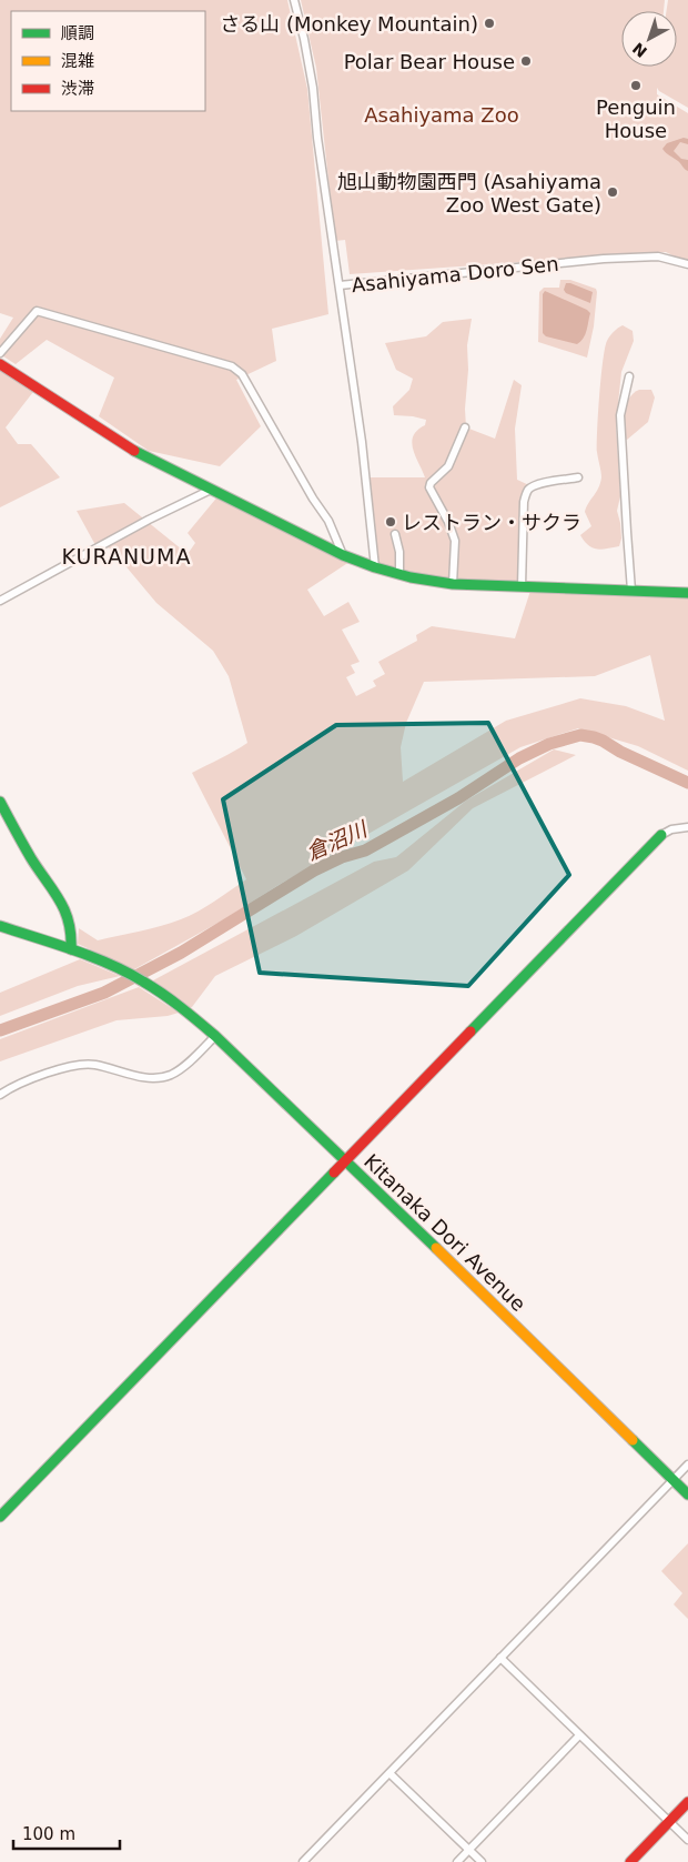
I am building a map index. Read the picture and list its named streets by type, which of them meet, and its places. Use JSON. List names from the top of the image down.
{
  "streets": {
    "street": ["Asahiyama Doro Sen", "Kitanaka Dori Avenue"]
  },
  "districts": ["KURANUMA"],
  "water": ["倉沼川"],
  "parks": ["Asahiyama Zoo"],
  "places": [
    "さる山 (Monkey Mountain)",
    "Polar Bear House",
    "Penguin House",
    "旭山動物園西門 (Asahiyama Zoo West Gate)",
    "レストラン・サクラ"
  ],
  "legend": ["順調", "混雑", "渋滞"],
  "scale_bar": "100 m",
  "north": "bottom left"
}
